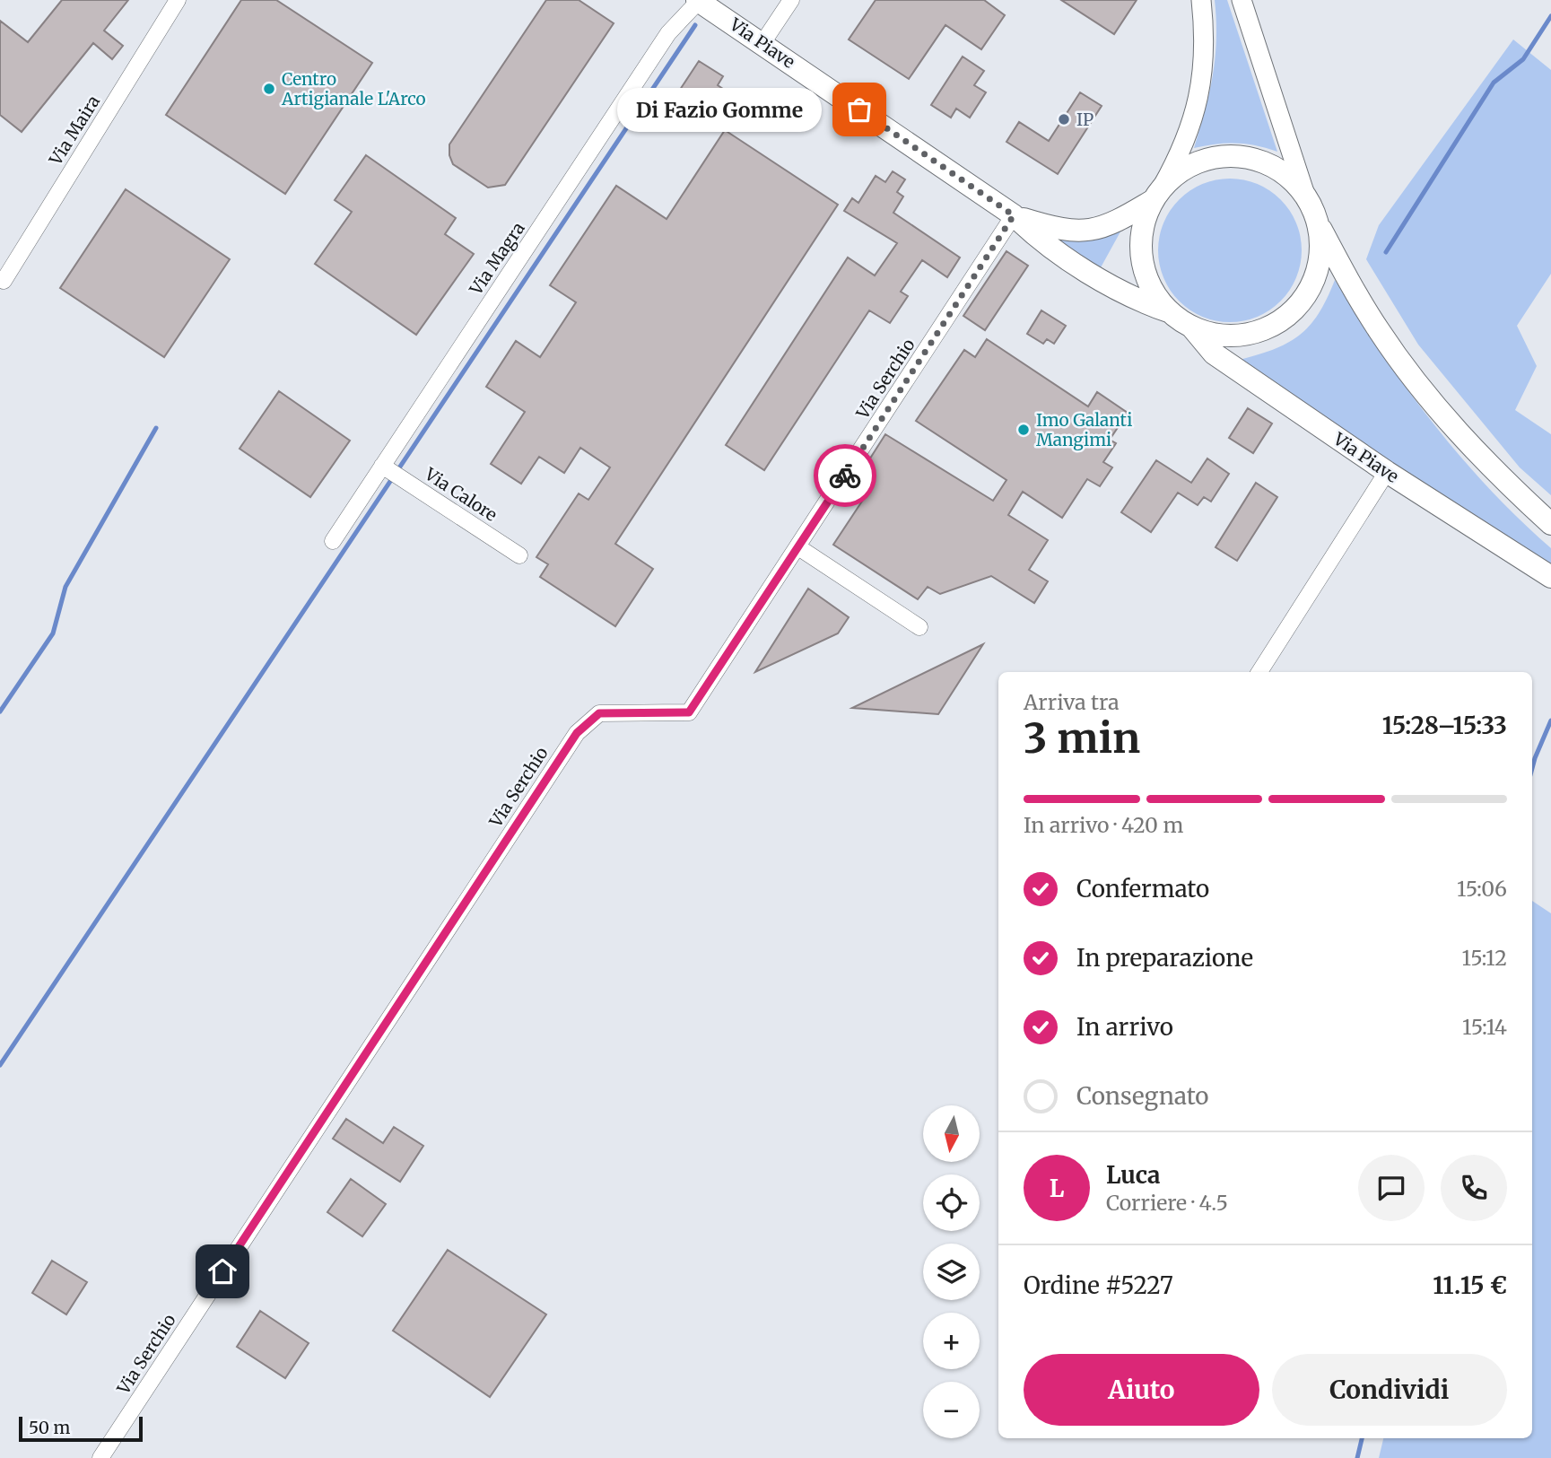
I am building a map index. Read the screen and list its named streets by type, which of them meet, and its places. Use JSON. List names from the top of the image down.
{
  "streets": {
    "main road": ["Via Piave"],
    "street": [
      "Via Maira",
      "Via Magra",
      "Via Serchio",
      "Via Calore"
    ]
  },
  "crossings": [
    ["Via Piave", "Via Magra"],
    ["Via Piave", "Via Serchio"],
    ["Via Magra", "Via Calore"]
  ],
  "places": [
    "Centro Artigianale L'Arco",
    "Di Fazio Gomme",
    "IP",
    "Imo Galanti Mangimi"
  ],
  "scale_bar": "50 m",
  "north": "bottom",
  "page": {
    "bubble": "Di Fazio Gomme",
    "heading": ["3 min", "Arriva tra", "15:28–15:33"],
    "panel": [
      "Luca",
      "Corriere · 4.5",
      "Ordine #5227",
      "11.15 €"
    ],
    "bar": "In arrivo · 420 m",
    "list": [
      ["Confermato", "15:06"],
      ["In preparazione", "15:12"],
      ["In arrivo", "15:14"],
      "Consegnato"
    ],
    "map_buttons": ["+", "−"],
    "round": "L",
    "buttons": ["Aiuto", "Condividi"],
    "scale": "50 m"
  }
}
